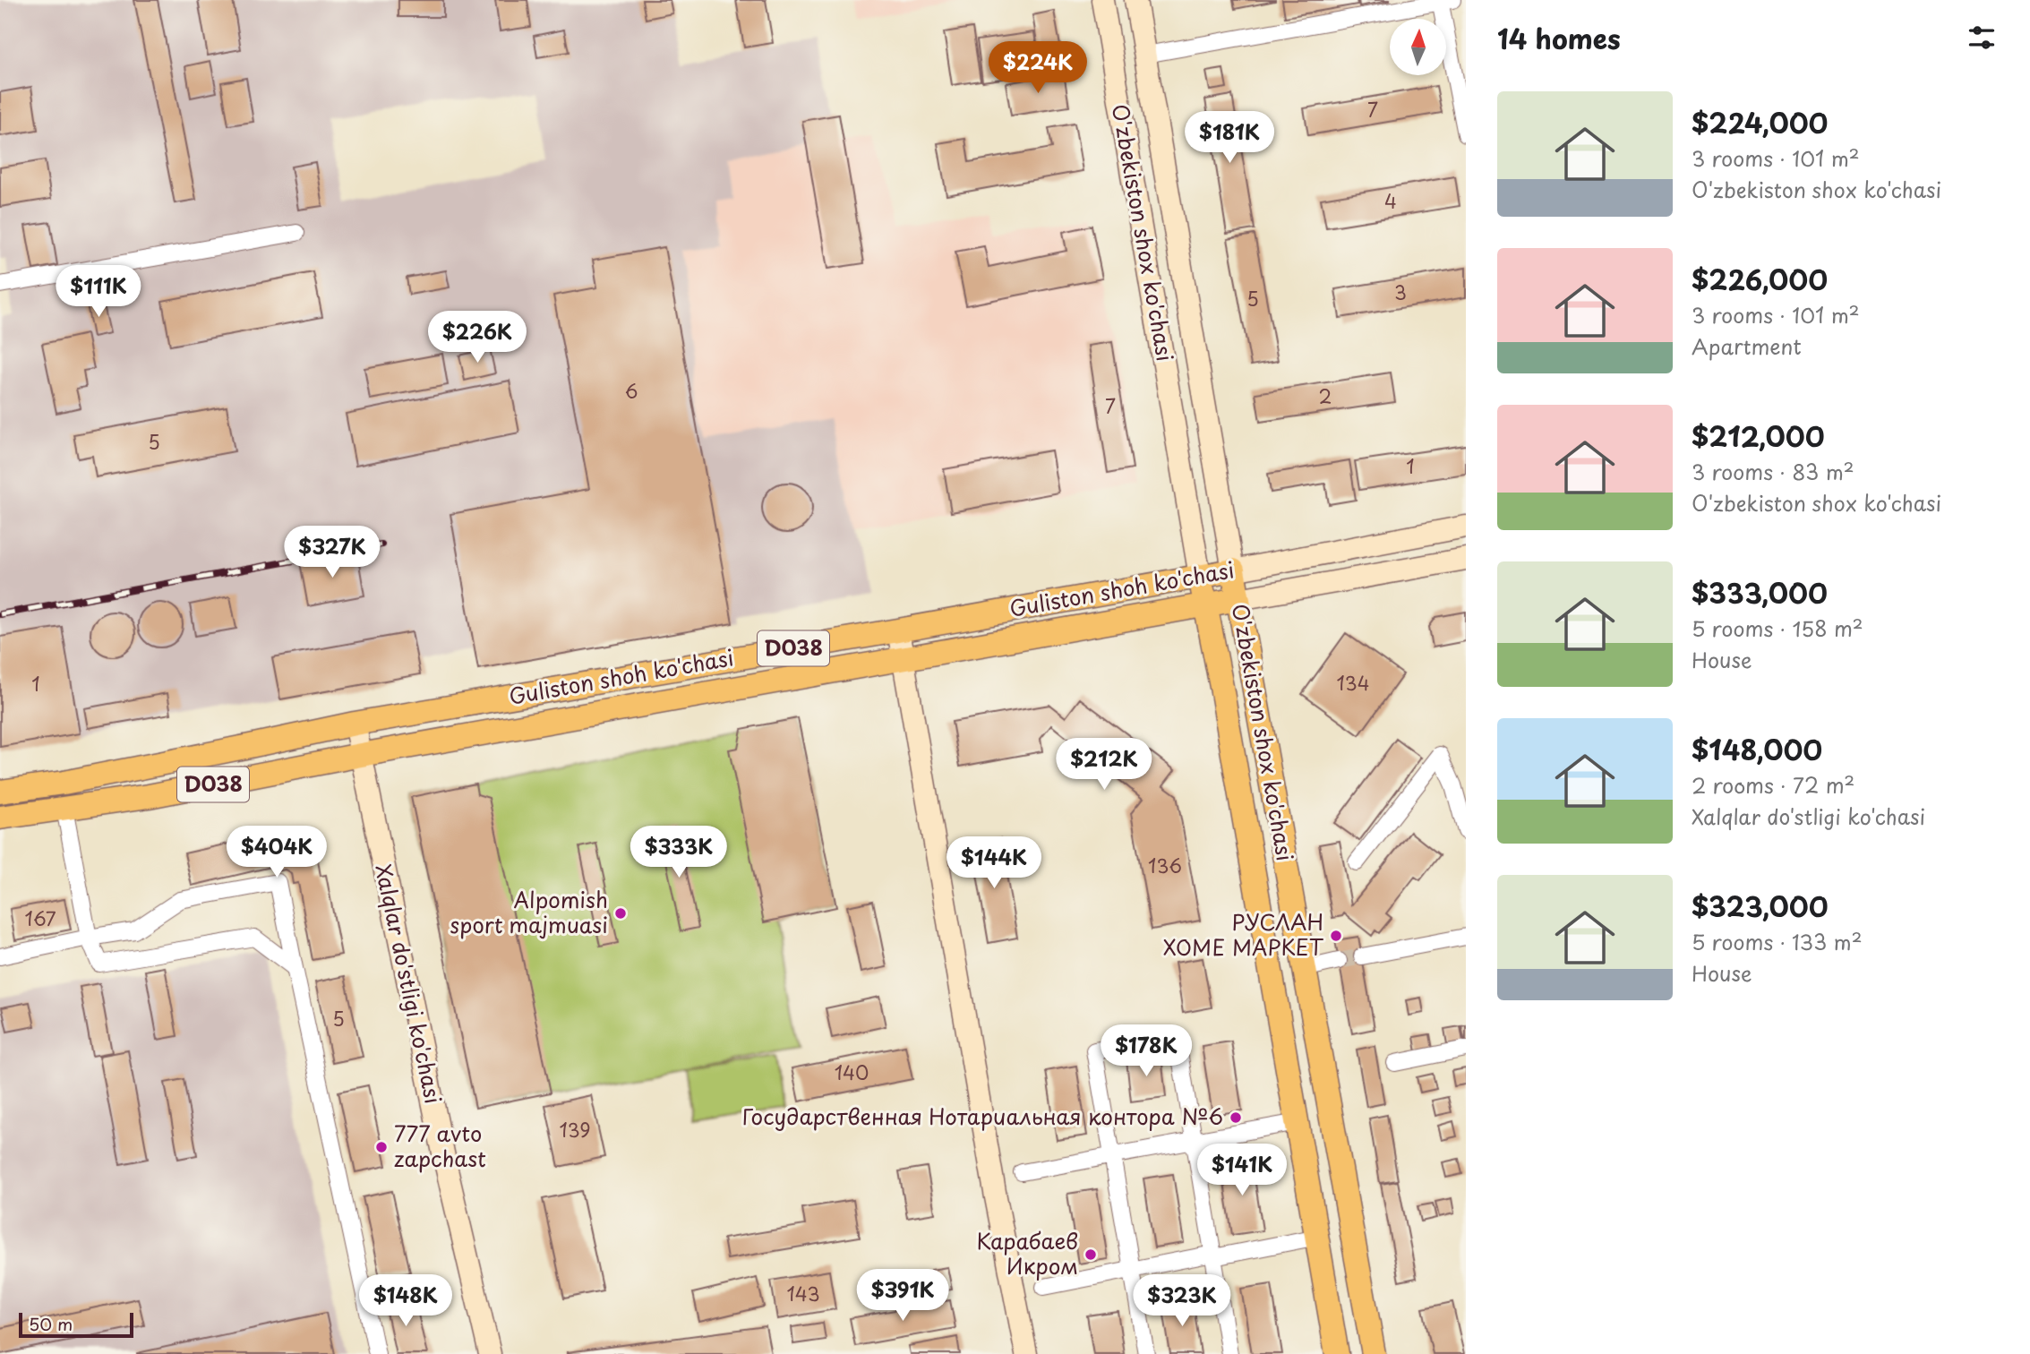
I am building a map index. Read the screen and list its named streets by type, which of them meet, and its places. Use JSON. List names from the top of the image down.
{
  "streets": {
    "main road": [
      "O'zbekiston shox ko'chasi",
      "Guliston shoh ko'chasi",
      "D038",
      "Xalqlar do'stligi ko'chasi"
    ]
  },
  "crossings": [
    ["O'zbekiston shox ko'chasi", "Guliston shoh ko'chasi"],
    ["Guliston shoh ko'chasi", "Xalqlar do'stligi ko'chasi"]
  ],
  "places": [
    "Alpomish sport majmuasi",
    "РУСЛАН ХОМЕ МАРКЕТ",
    "Государственная Нотариальная контора №6",
    "777 avto zapchast",
    "Карабаев Икром"
  ],
  "house_numbers": [
    "7",
    "4",
    "3",
    "5",
    "6",
    "2",
    "7",
    "5",
    "1",
    "134",
    "1",
    "136",
    "167",
    "5",
    "140",
    "139",
    "143"
  ],
  "scale_bar": "50 m",
  "north": "top",
  "page": {
    "heading": "14 homes",
    "price": [
      "$224K",
      "$181K",
      "$111K",
      "$226K",
      "$327K",
      "$212K",
      "$404K",
      "$333K",
      "$144K",
      "$178K",
      "$141K",
      "$391K",
      "$148K",
      "$323K"
    ],
    "list": [
      {
        "name": "$224,000",
        "note": "3 rooms · 101 m² · O'zbekiston shox ko'chasi"
      },
      {
        "name": "$226,000",
        "note": "3 rooms · 101 m² · Apartment"
      },
      {
        "name": "$212,000",
        "note": "3 rooms · 83 m² · O'zbekiston shox ko'chasi"
      },
      {
        "name": "$333,000",
        "note": "5 rooms · 158 m² · House"
      },
      {
        "name": "$148,000",
        "note": "2 rooms · 72 m² · Xalqlar do'stligi ko'chasi"
      },
      {
        "name": "$323,000",
        "note": "5 rooms · 133 m² · House"
      }
    ],
    "scale": "50 m"
  }
}
